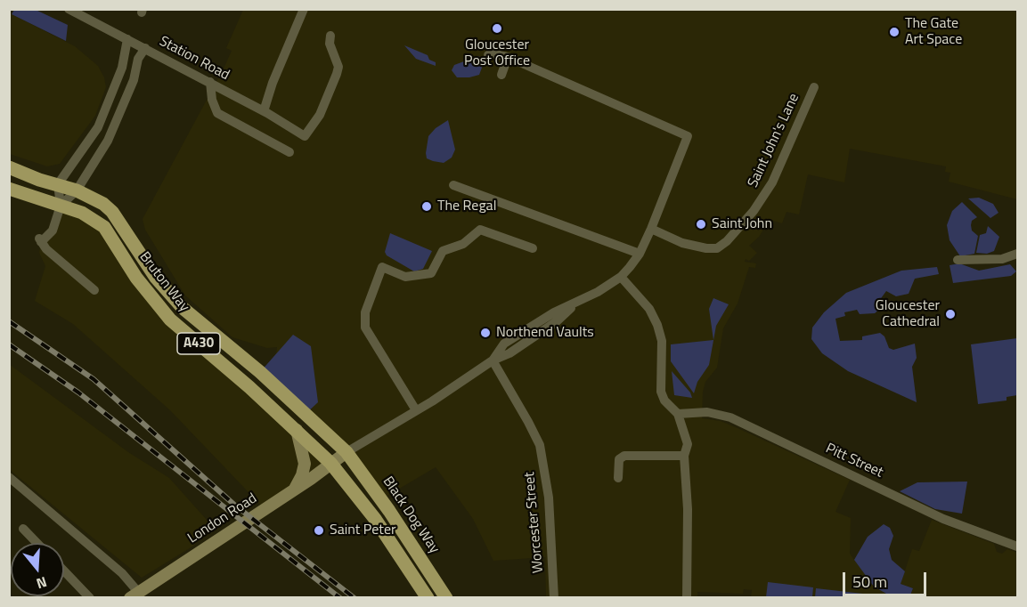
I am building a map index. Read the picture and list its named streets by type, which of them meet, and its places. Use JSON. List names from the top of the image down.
{
  "streets": {
    "main road": [
      "Bruton Way",
      "A430",
      "Black Dog Way",
      "London Road"
    ],
    "street": [
      "Station Road",
      "Saint John's Lane",
      "Pitt Street",
      "Worcester Street"
    ]
  },
  "crossings": [
    ["Bruton Way", "A430"],
    ["Bruton Way", "Black Dog Way"],
    ["Bruton Way", "London Road"],
    ["A430", "London Road"],
    ["Black Dog Way", "London Road"]
  ],
  "places": [
    "Gloucester Post Office",
    "The Gate Art Space",
    "The Regal",
    "Saint John",
    "Gloucester Cathedral",
    "Northend Vaults",
    "Saint Peter"
  ],
  "scale_bar": "50 m",
  "north": "bottom"
}
